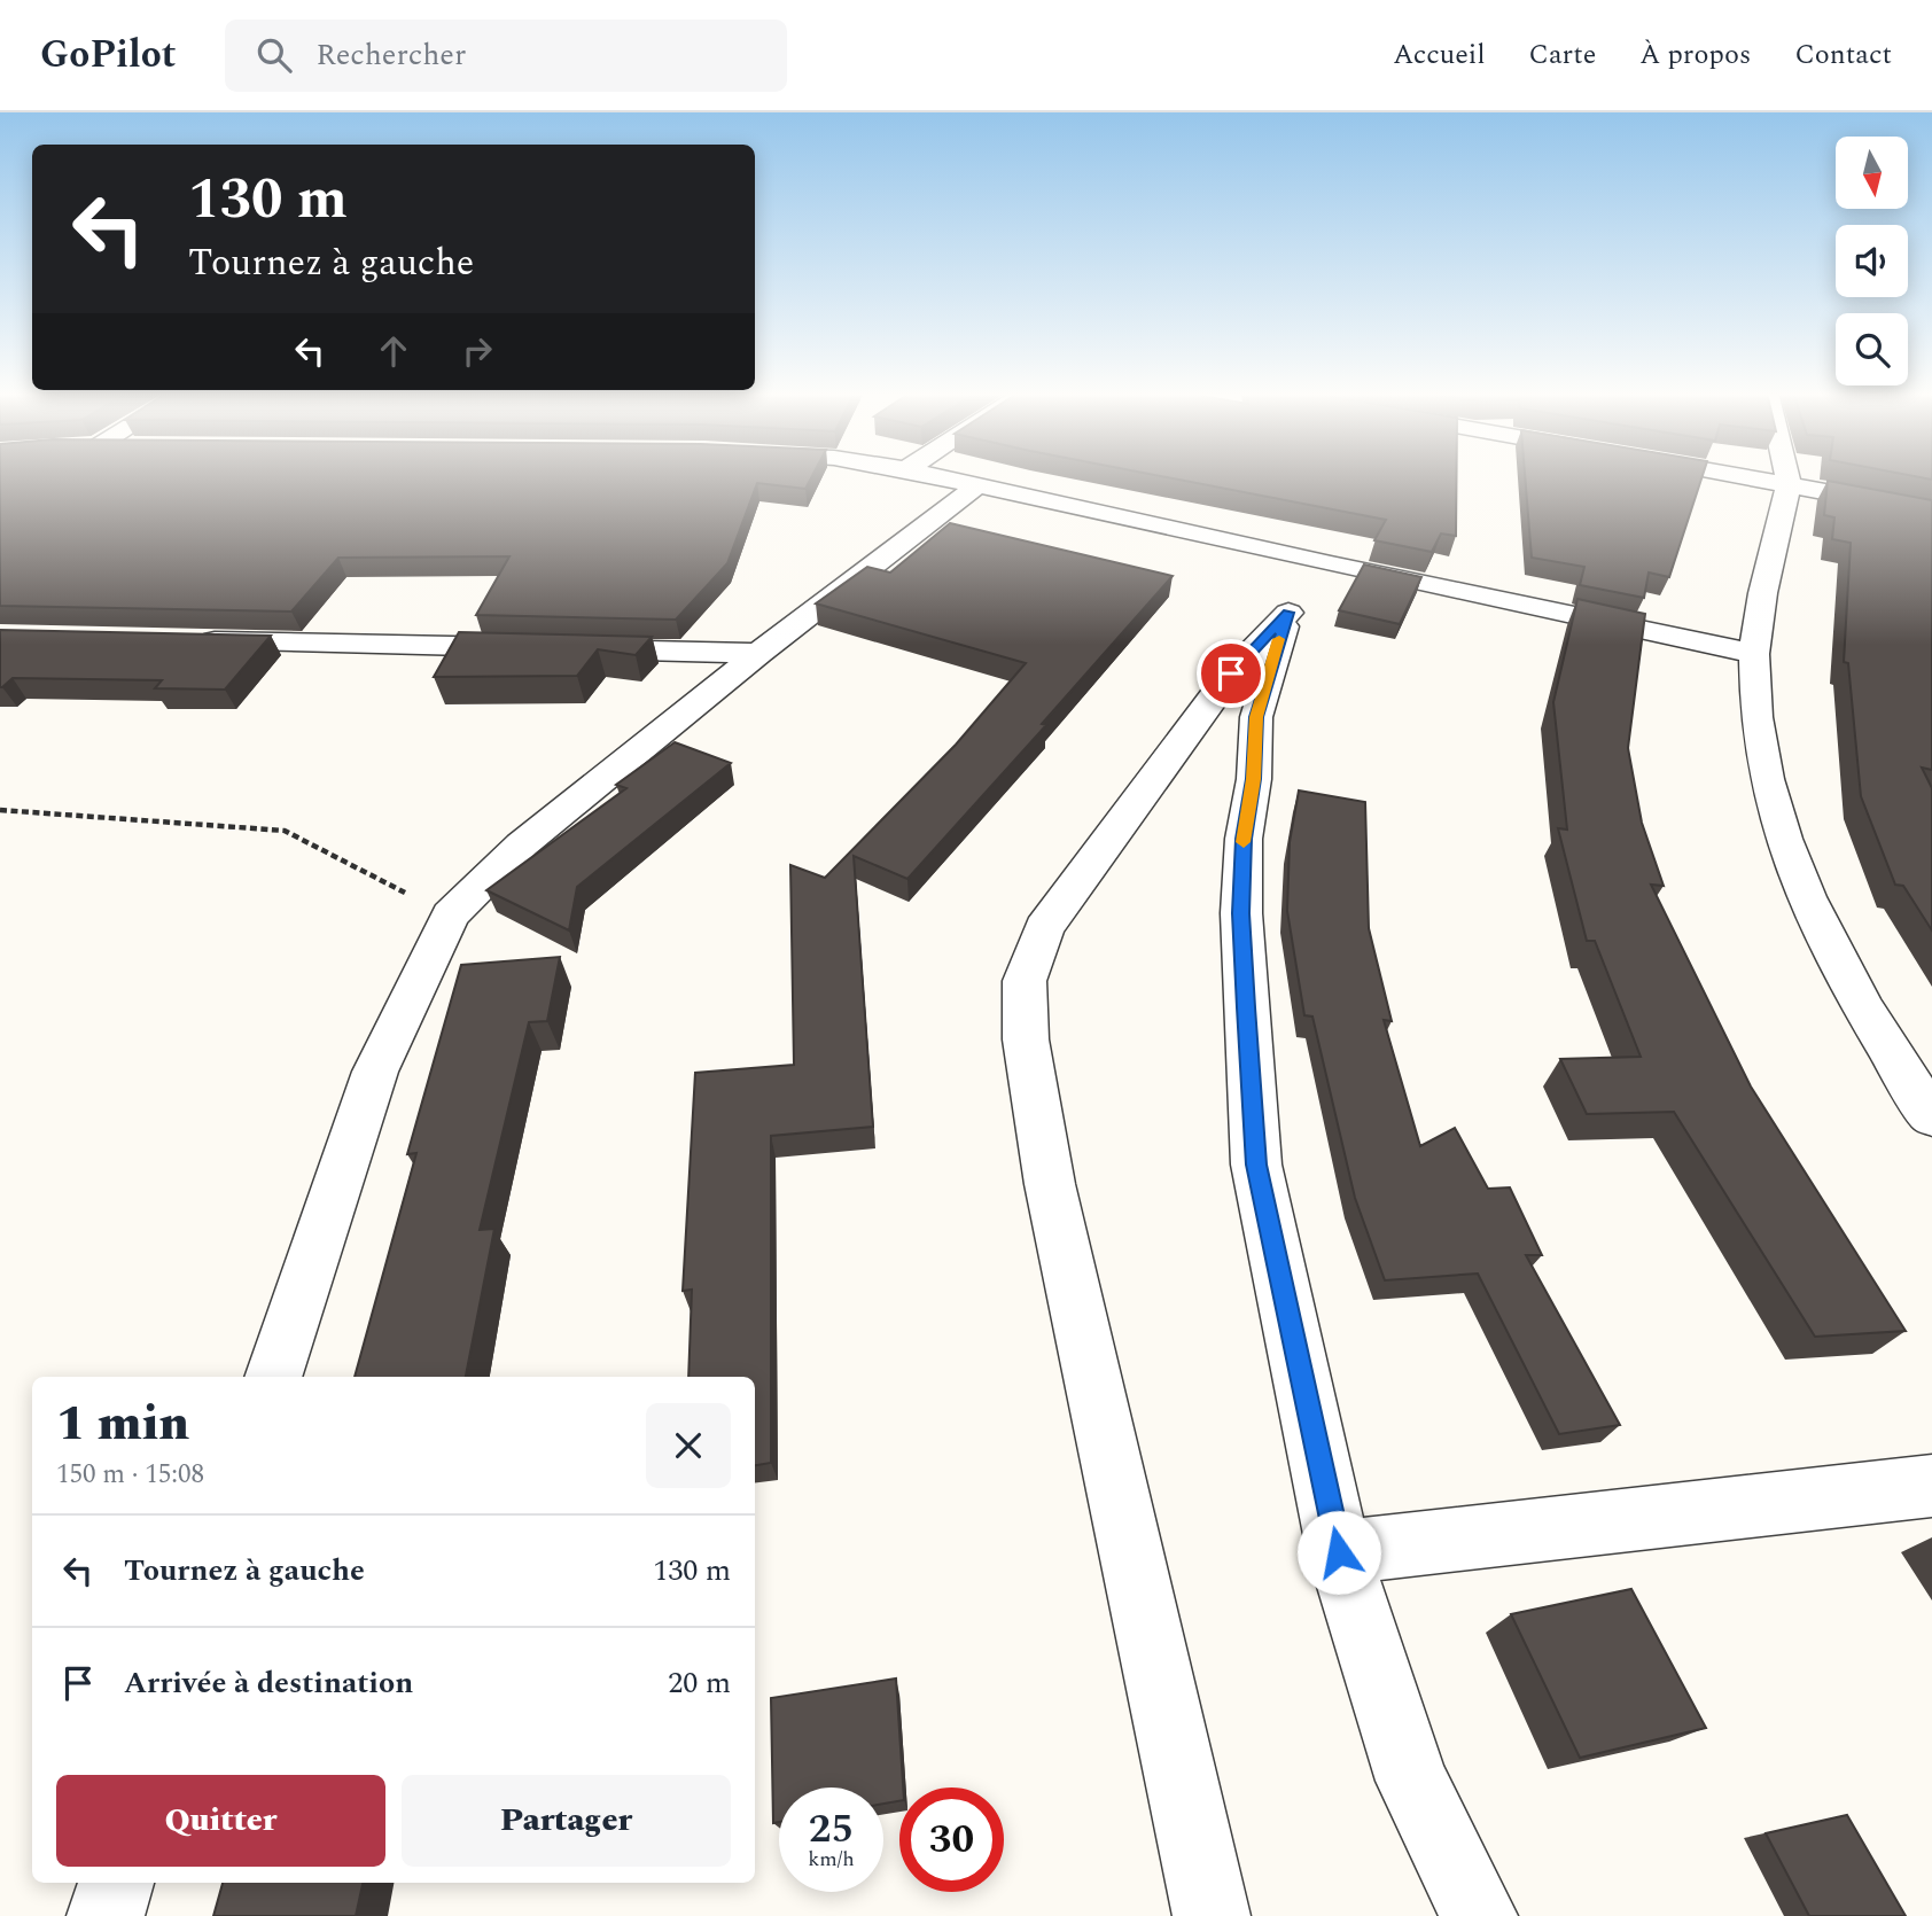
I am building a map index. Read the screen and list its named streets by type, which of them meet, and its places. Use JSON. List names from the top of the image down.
{
  "north": "bottom",
  "page": {
    "header": "GoPilot",
    "search": "Rechercher",
    "nav": [
      "Accueil",
      "Carte",
      "À propos",
      "Contact"
    ],
    "turn": ["130 m", "Tournez à gauche"],
    "heading": ["1 min", "150 m · 15:08"],
    "list": [
      {
        "name": "Tournez à gauche",
        "value": "130 m"
      },
      {
        "name": "Arrivée à destination",
        "value": "20 m"
      }
    ],
    "buttons": ["Quitter", "Partager"],
    "speed": "25 km/h",
    "limit": "30"
  }
}
